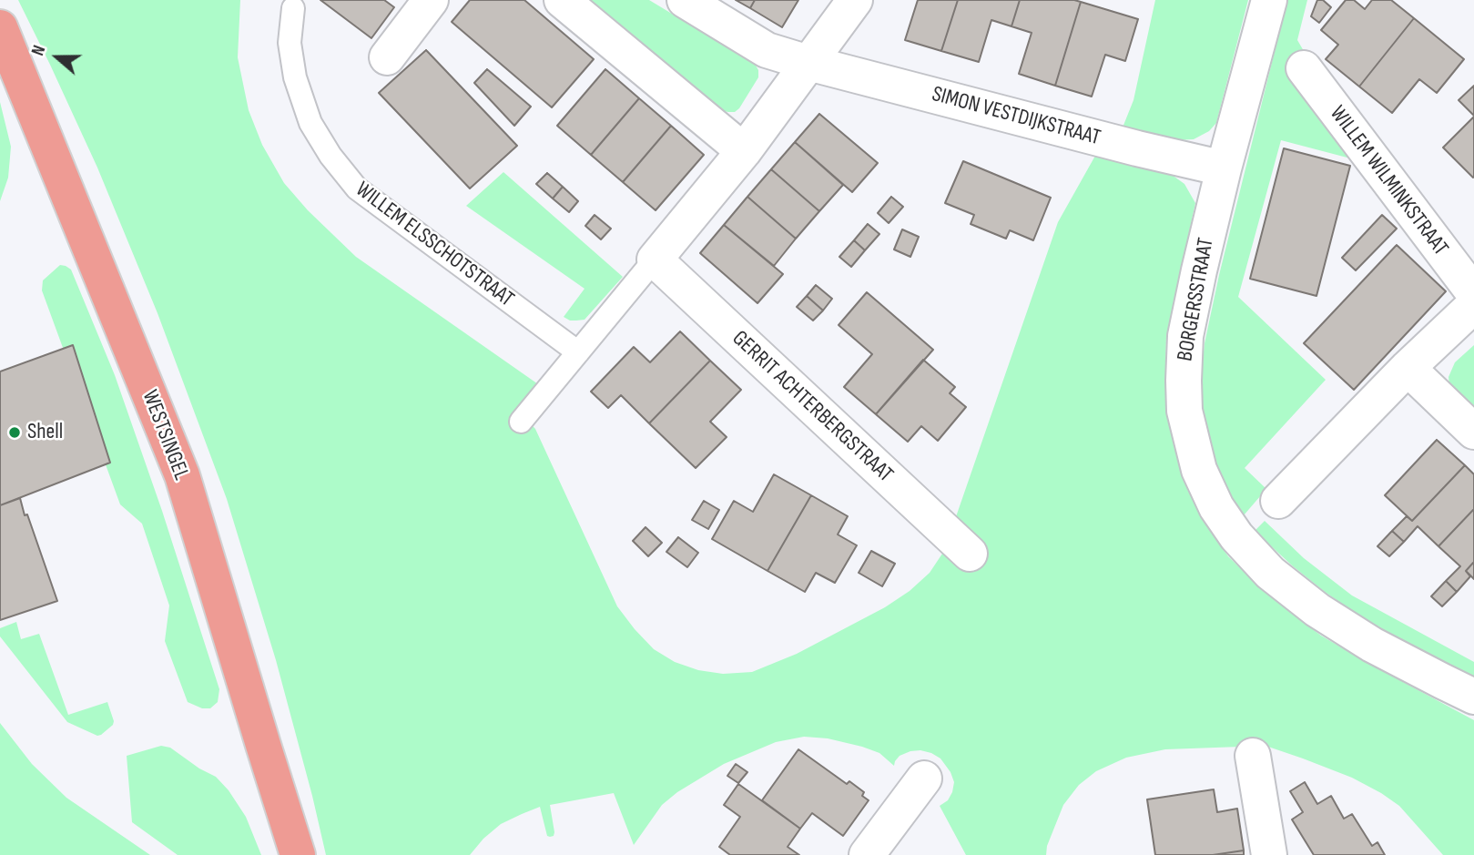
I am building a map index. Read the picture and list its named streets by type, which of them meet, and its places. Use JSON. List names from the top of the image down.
{
  "streets": {
    "main road": ["WESTSINGEL"],
    "street": [
      "SIMON VESTDIJKSTRAAT",
      "WILLEM WILMINKSTRAAT",
      "BORGERSSTRAAT",
      "GERRIT ACHTERBERGSTRAAT"
    ],
    "lane": ["WILLEM ELSSCHOTSTRAAT"]
  },
  "crossings": [
    ["SIMON VESTDIJKSTRAAT", "BORGERSSTRAAT"]
  ],
  "places": ["Shell"],
  "north": "left"
}
